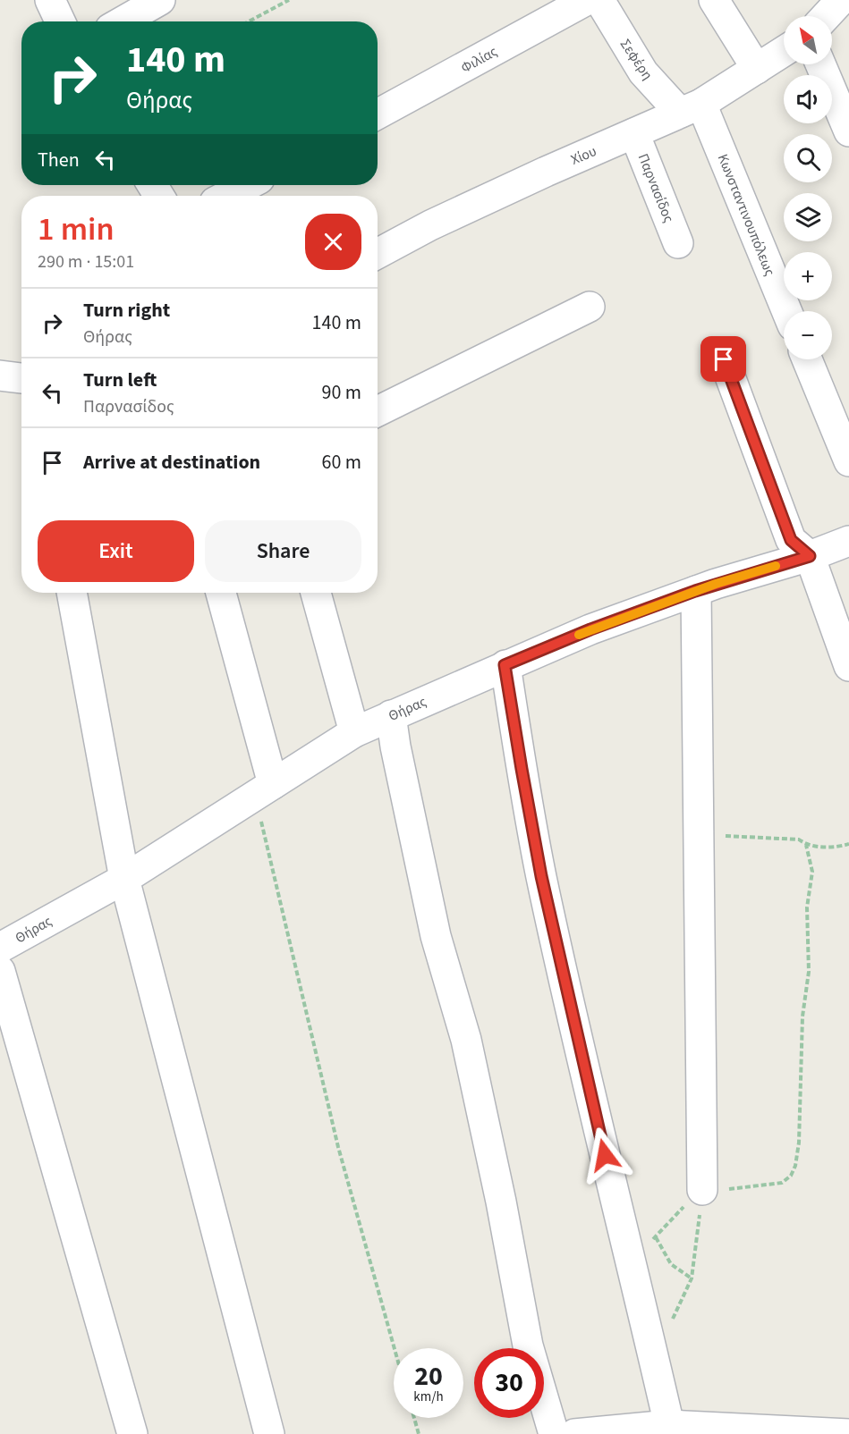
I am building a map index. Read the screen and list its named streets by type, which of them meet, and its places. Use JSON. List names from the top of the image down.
{
  "streets": {
    "street": [
      "Φιλίας",
      "Σεφέρη",
      "Χίου",
      "Παρνασίδος",
      "Κωνσταντινουπόλεως",
      "Θήρας"
    ]
  },
  "crossings": [
    ["Σεφέρη", "Χίου"],
    ["Σεφέρη", "Κωνσταντινουπόλεως"],
    ["Χίου", "Παρνασίδος"],
    ["Χίου", "Κωνσταντινουπόλεως"]
  ],
  "north": "top left",
  "page": {
    "map_buttons": ["+", "−"],
    "turn": ["140 m", "Θήρας"],
    "then": "Then",
    "heading": ["1 min", "290 m · 15:01"],
    "list": [
      {
        "name": "Turn right",
        "note": "Θήρας",
        "value": "140 m"
      },
      {
        "name": "Turn left",
        "note": "Παρνασίδος",
        "value": "90 m"
      },
      {
        "name": "Arrive at destination",
        "value": "60 m"
      }
    ],
    "buttons": ["Exit", "Share"],
    "speed": "20 km/h",
    "limit": "30"
  }
}
